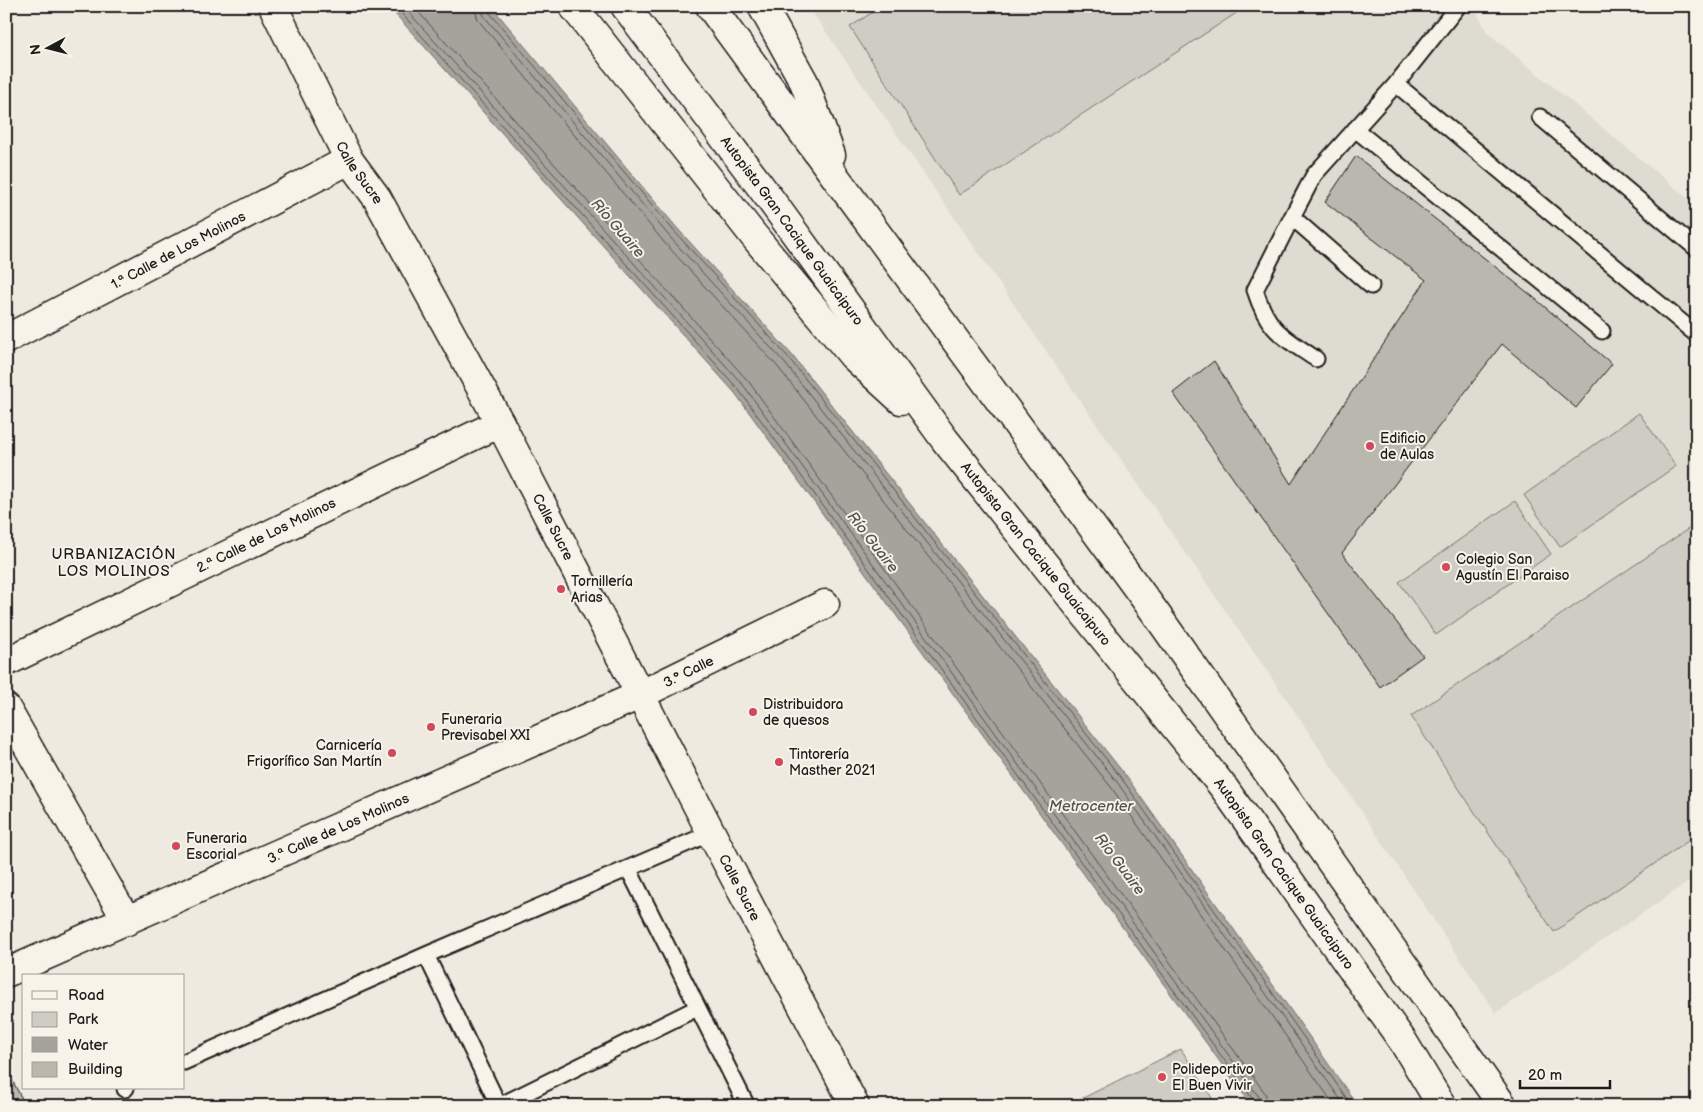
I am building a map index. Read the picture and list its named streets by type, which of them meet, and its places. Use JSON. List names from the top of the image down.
{
  "streets": {
    "main road": [
      "Calle Sucre",
      "Autopista Gran Cacique Guaicaipuro",
      "1.ª Calle de Los Molinos",
      "2.ª Calle de Los Molinos",
      "3.° Calle",
      "3.ª Calle de Los Molinos"
    ]
  },
  "crossings": [
    ["Calle Sucre", "1.ª Calle de Los Molinos"],
    ["Calle Sucre", "2.ª Calle de Los Molinos"],
    ["Calle Sucre", "3.° Calle"],
    ["Calle Sucre", "3.ª Calle de Los Molinos"],
    ["3.° Calle", "3.ª Calle de Los Molinos"]
  ],
  "districts": ["URBANIZACIÓN LOS MOLINOS"],
  "water": ["Río Guaire", "Metrocenter"],
  "places": [
    "Edificio de Aulas",
    "Colegio San Agustín El Paraiso",
    "Tornillería Arias",
    "Distribuidora de quesos",
    "Funeraria Previsabel XXI",
    "Carnicería Frigorífico San Martín",
    "Tintorería Masther 2021",
    "Funeraria Escorial",
    "Polideportivo El Buen Vivir"
  ],
  "legend": [
    "Road",
    "Park",
    "Water",
    "Building"
  ],
  "scale_bar": "20 m",
  "north": "left"
}
